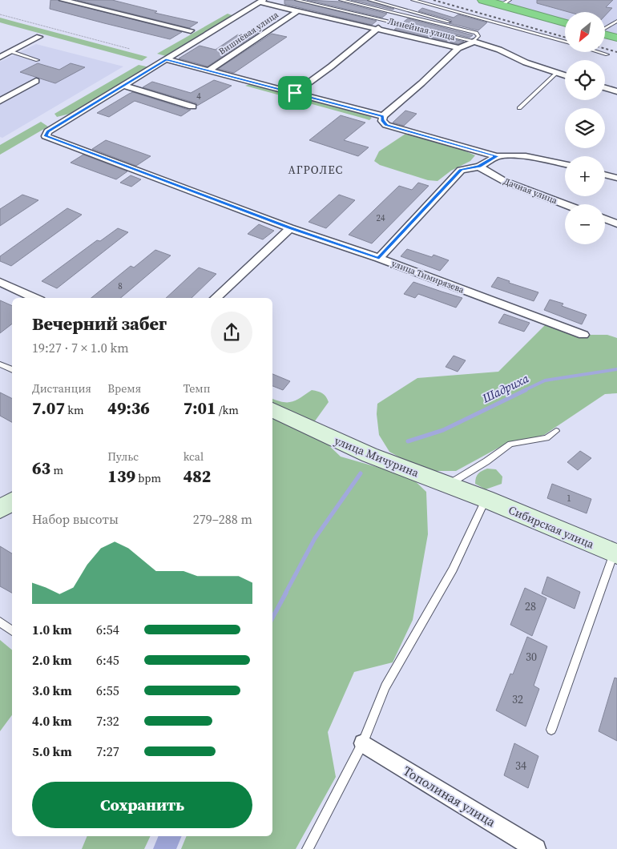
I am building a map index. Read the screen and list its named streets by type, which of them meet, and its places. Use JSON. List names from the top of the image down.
{
  "streets": {
    "street": [
      "Линейная улица",
      "Вишнёвая улица",
      "Дачная улица",
      "улица Тимирязева",
      "улица Мичурина",
      "Сибирская улица",
      "Тополиная улица"
    ]
  },
  "crossings": [
    ["Линейная улица", "Вишнёвая улица"],
    ["Линейная улица", "улица Тимирязева"],
    ["улица Мичурина", "Сибирская улица"]
  ],
  "districts": ["АГРОЛЕС"],
  "water": ["Шадриха"],
  "house_numbers": [
    "4",
    "24",
    "8",
    "1",
    "28",
    "30",
    "32",
    "34"
  ],
  "north": "bottom left",
  "page": {
    "map_buttons": ["+", "−"],
    "heading": ["Вечерний забег", "19:27 · 7 × 1.0 km"],
    "stats": [
      ["Дистанция", "7.07 km"],
      ["Время", "49:36"],
      ["Темп", "7:01 /km"],
      ["63 m"],
      ["Пульс", "139 bpm"],
      ["kcal", "482"]
    ],
    "chart": ["Набор высоты", "279–288 m"],
    "list": [
      {
        "name": "1.0 km",
        "note": "6:54"
      },
      {
        "name": "2.0 km",
        "note": "6:45"
      },
      {
        "name": "3.0 km",
        "note": "6:55"
      },
      {
        "name": "4.0 km",
        "note": "7:32"
      },
      {
        "name": "5.0 km",
        "note": "7:27"
      }
    ],
    "buttons": "Сохранить"
  }
}
